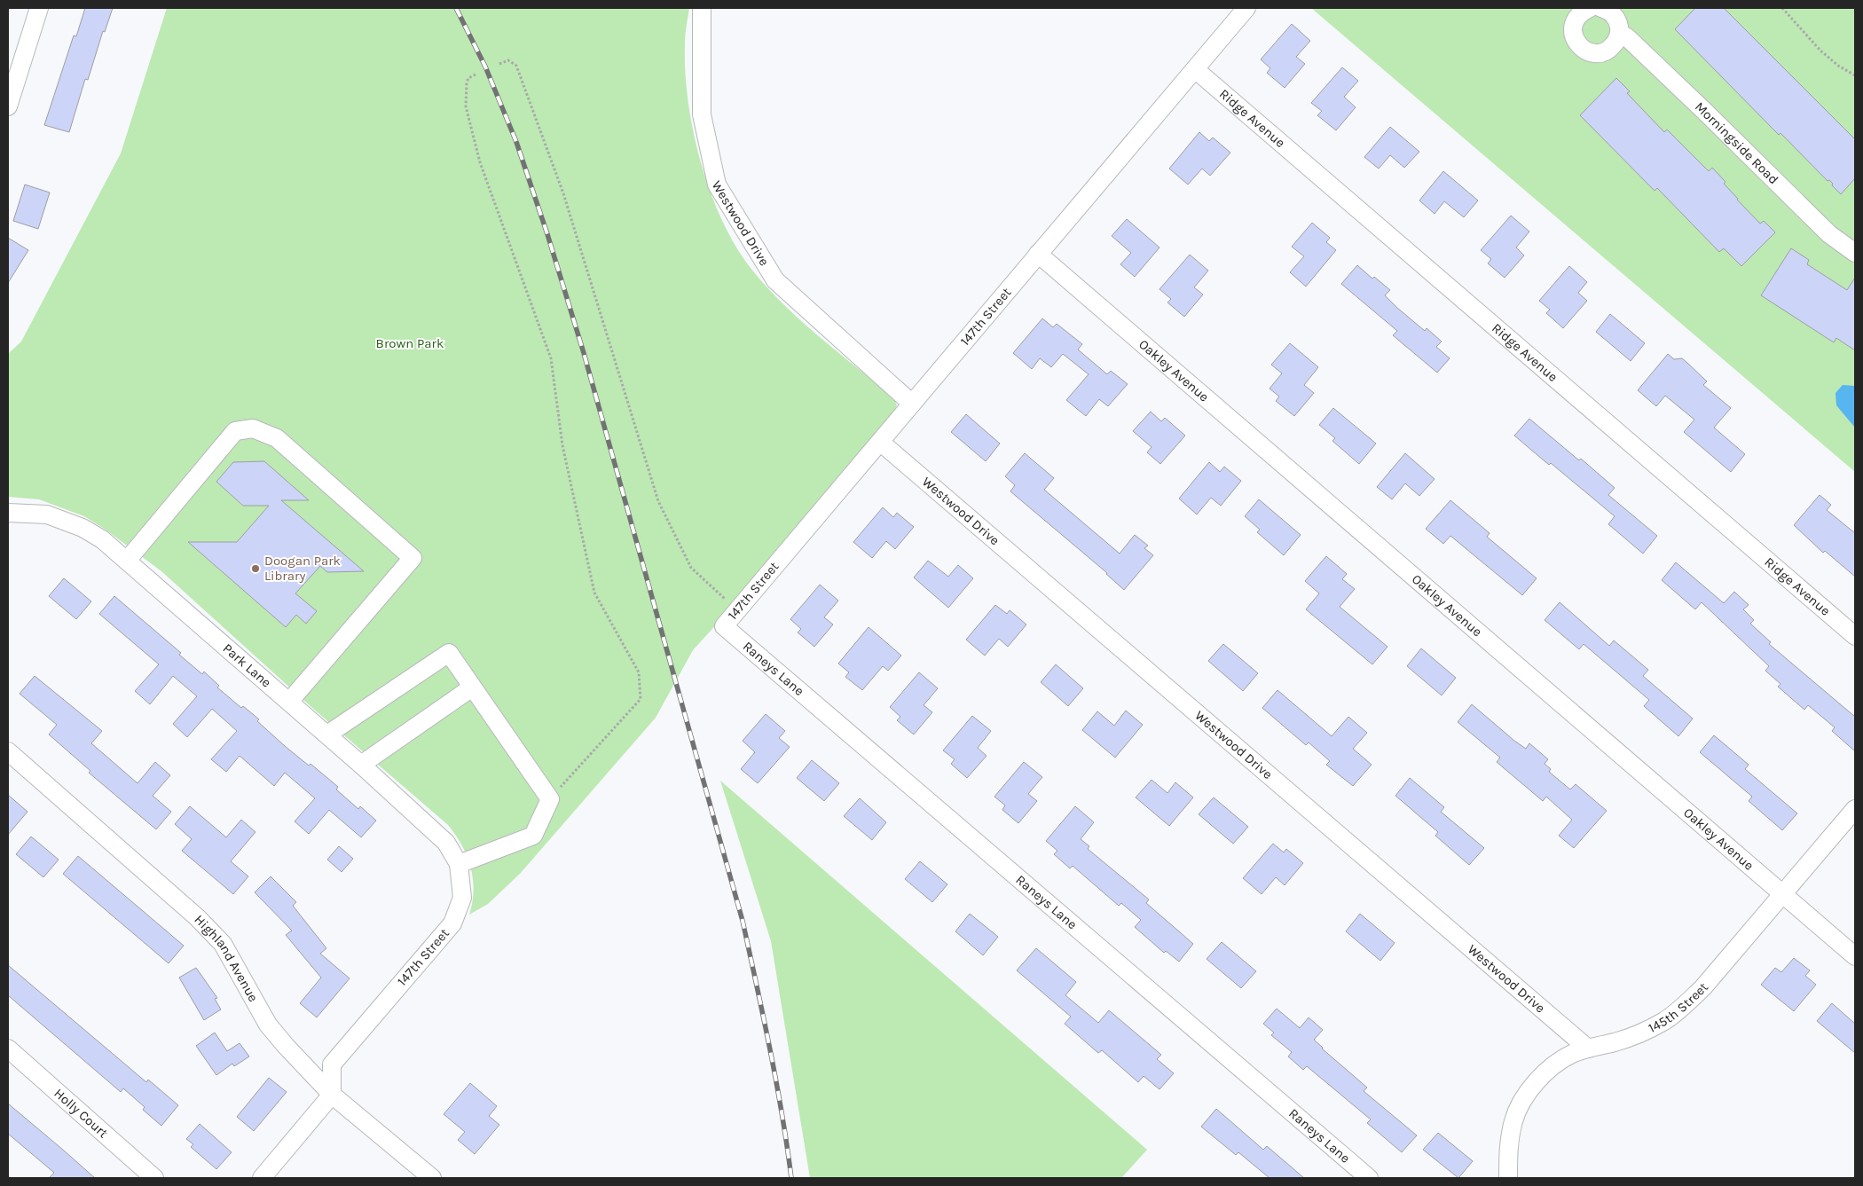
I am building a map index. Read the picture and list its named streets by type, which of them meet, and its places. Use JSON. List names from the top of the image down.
{
  "streets": {
    "street": [
      "Ridge Avenue",
      "Morningside Road",
      "Westwood Drive",
      "147th Street",
      "Oakley Avenue",
      "Park Lane",
      "Raneys Lane",
      "Highland Avenue",
      "145th Street",
      "Holly Court"
    ]
  },
  "crossings": [
    ["Ridge Avenue", "147th Street"],
    ["Westwood Drive", "147th Street"],
    ["Westwood Drive", "145th Street"],
    ["147th Street", "Oakley Avenue"],
    ["147th Street", "Park Lane"],
    ["147th Street", "Raneys Lane"],
    ["147th Street", "Highland Avenue"],
    ["Oakley Avenue", "145th Street"]
  ],
  "parks": ["Brown Park"],
  "places": ["Doogan Park Library"]
}
